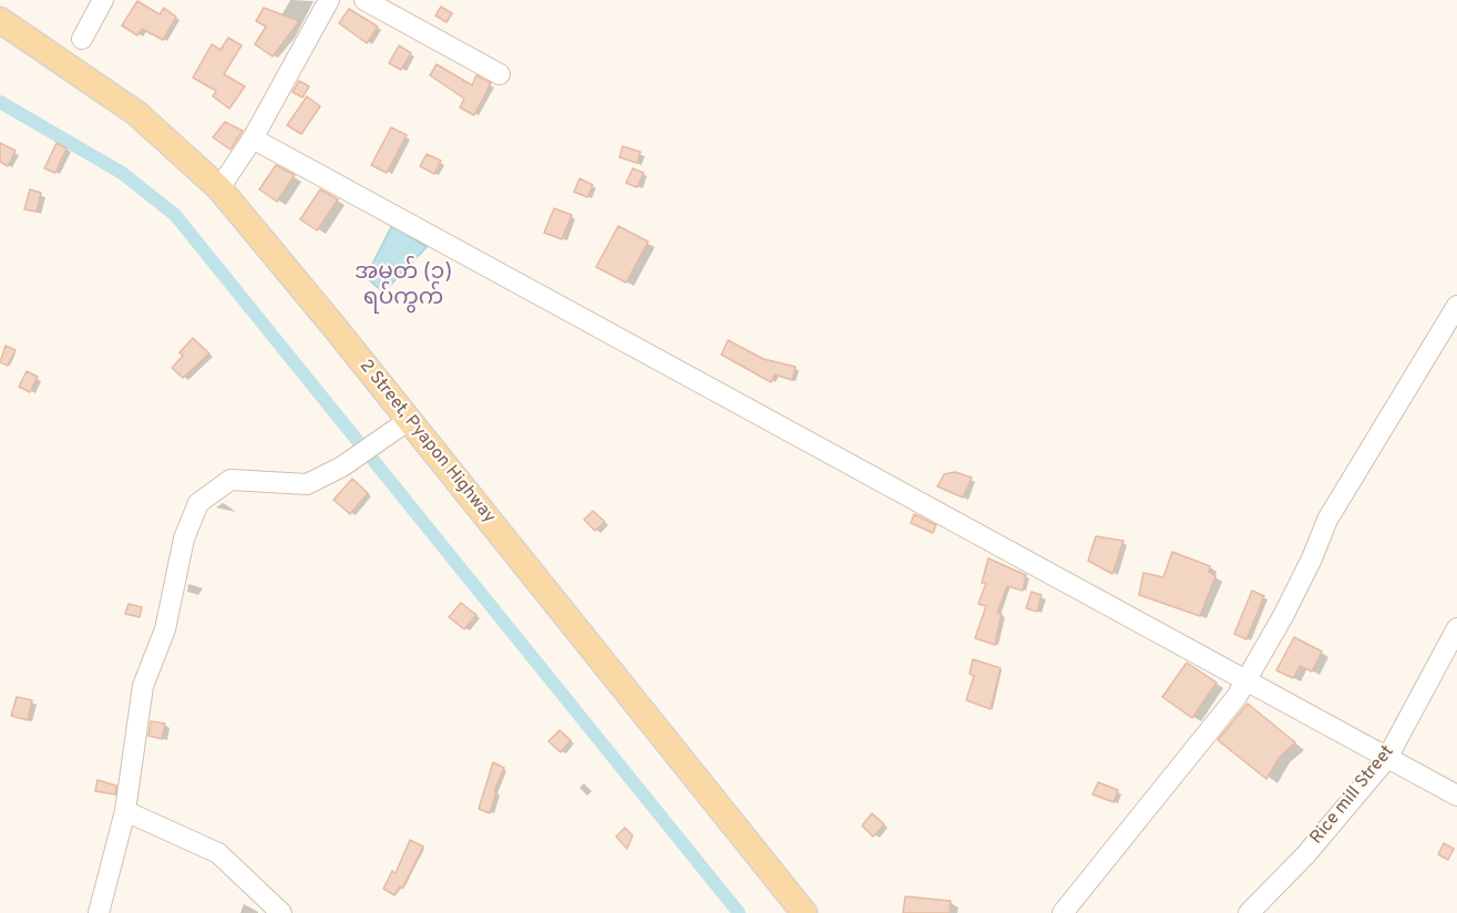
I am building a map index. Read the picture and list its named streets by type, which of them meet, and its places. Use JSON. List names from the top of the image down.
{
  "streets": {
    "main road": ["2 Street, Pyapon Highway"],
    "street": ["Rice mill Street"]
  },
  "districts": ["အမှတ် (၁) ရပ်ကွက်"]
}
